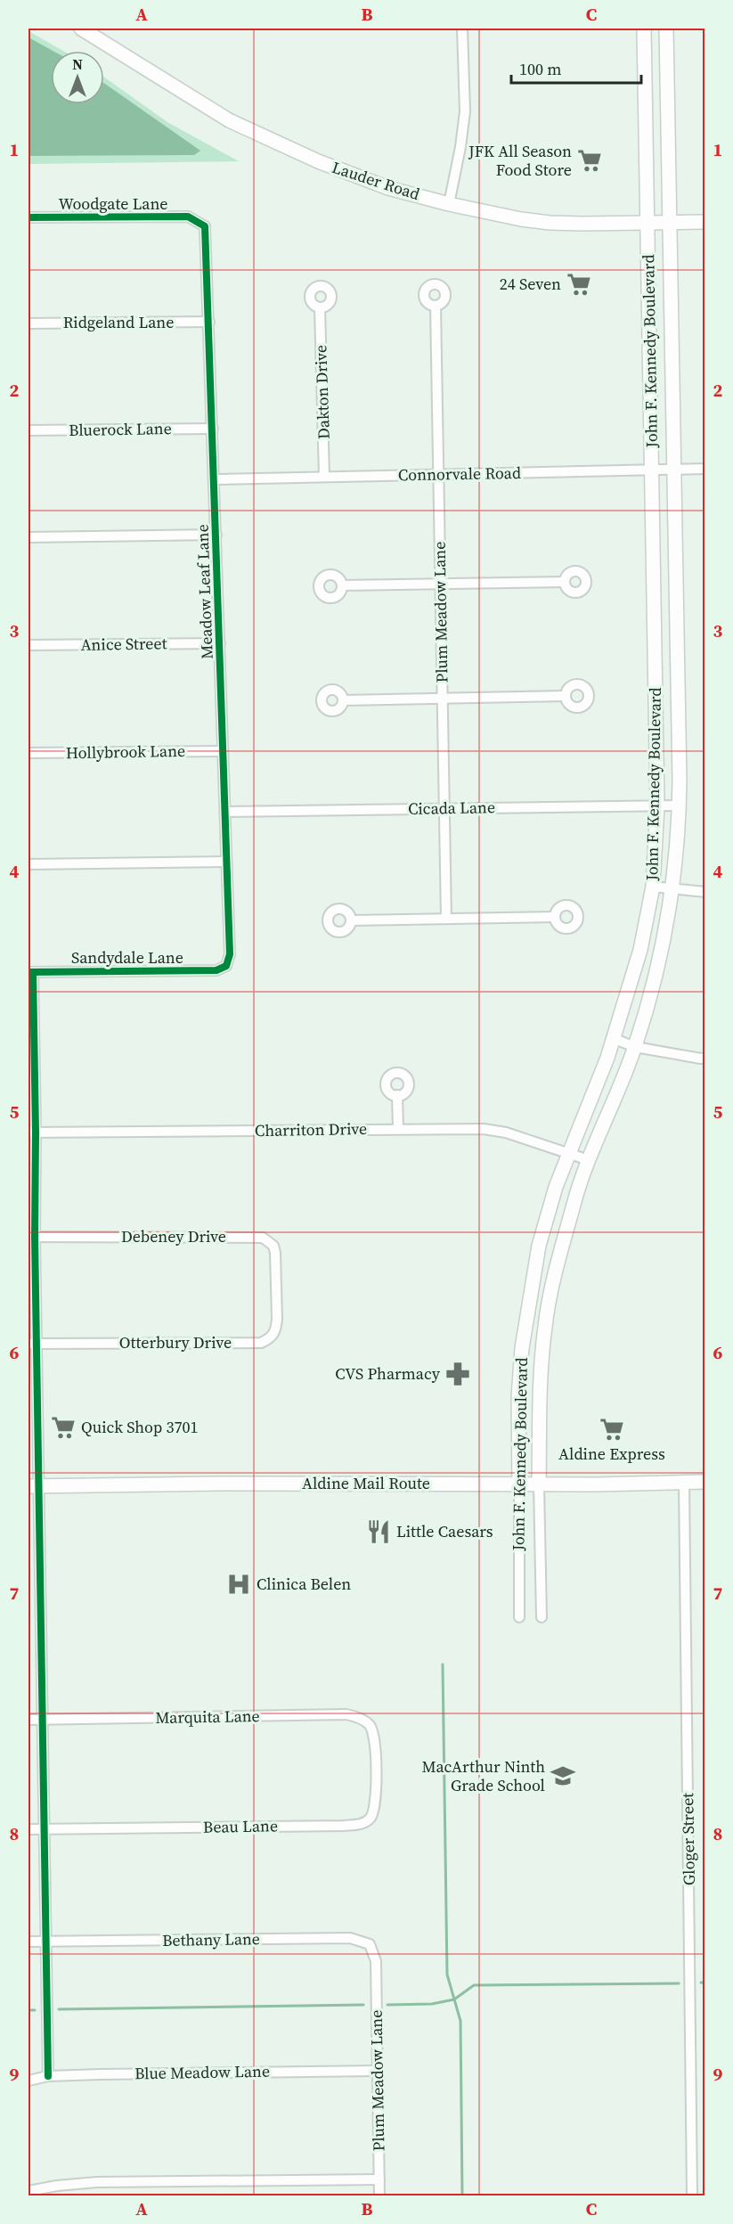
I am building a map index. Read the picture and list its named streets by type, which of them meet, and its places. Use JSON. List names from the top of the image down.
{
  "streets": {
    "main road": ["Lauder Road", "John F. Kennedy Boulevard", "Aldine Mail Route"],
    "street": [
      "Woodgate Lane",
      "Ridgeland Lane",
      "Dakton Drive",
      "Bluerock Lane",
      "Connorvale Road",
      "Meadow Leaf Lane",
      "Plum Meadow Lane",
      "Anice Street",
      "Hollybrook Lane",
      "Cicada Lane",
      "Sandydale Lane",
      "Charriton Drive",
      "Debeney Drive",
      "Otterbury Drive",
      "Marquita Lane",
      "Beau Lane",
      "Gloger Street",
      "Bethany Lane",
      "Blue Meadow Lane"
    ]
  },
  "crossings": [
    ["Lauder Road", "John F. Kennedy Boulevard"],
    ["Woodgate Lane", "Meadow Leaf Lane"],
    ["Ridgeland Lane", "Meadow Leaf Lane"],
    ["John F. Kennedy Boulevard", "Connorvale Road"],
    ["John F. Kennedy Boulevard", "Cicada Lane"],
    ["John F. Kennedy Boulevard", "Charriton Drive"],
    ["John F. Kennedy Boulevard", "Aldine Mail Route"],
    ["Dakton Drive", "Connorvale Road"],
    ["Bluerock Lane", "Meadow Leaf Lane"],
    ["Connorvale Road", "Meadow Leaf Lane"],
    ["Connorvale Road", "Plum Meadow Lane"],
    ["Meadow Leaf Lane", "Anice Street"],
    ["Meadow Leaf Lane", "Hollybrook Lane"],
    ["Meadow Leaf Lane", "Cicada Lane"],
    ["Meadow Leaf Lane", "Sandydale Lane"],
    ["Plum Meadow Lane", "Cicada Lane"],
    ["Plum Meadow Lane", "Bethany Lane"],
    ["Plum Meadow Lane", "Blue Meadow Lane"],
    ["Debeney Drive", "Otterbury Drive"],
    ["Aldine Mail Route", "Gloger Street"],
    ["Marquita Lane", "Beau Lane"]
  ],
  "places": {
    "supermarket": [
      "JFK All Season Food Store",
      "24 Seven",
      "Quick Shop 3701",
      "Aldine Express"
    ],
    "pharmacy": ["CVS Pharmacy"],
    "restaurant": ["Little Caesars"],
    "hospital": ["Clinica Belen"],
    "school or university": ["MacArthur Ninth Grade School"]
  },
  "scale_bar": "100 m",
  "north": "top",
  "grid": {
    "columns": ["A", "B", "C"],
    "rows": [
      "1",
      "2",
      "3",
      "4",
      "5",
      "6",
      "7",
      "8",
      "9"
    ]
  }
}
